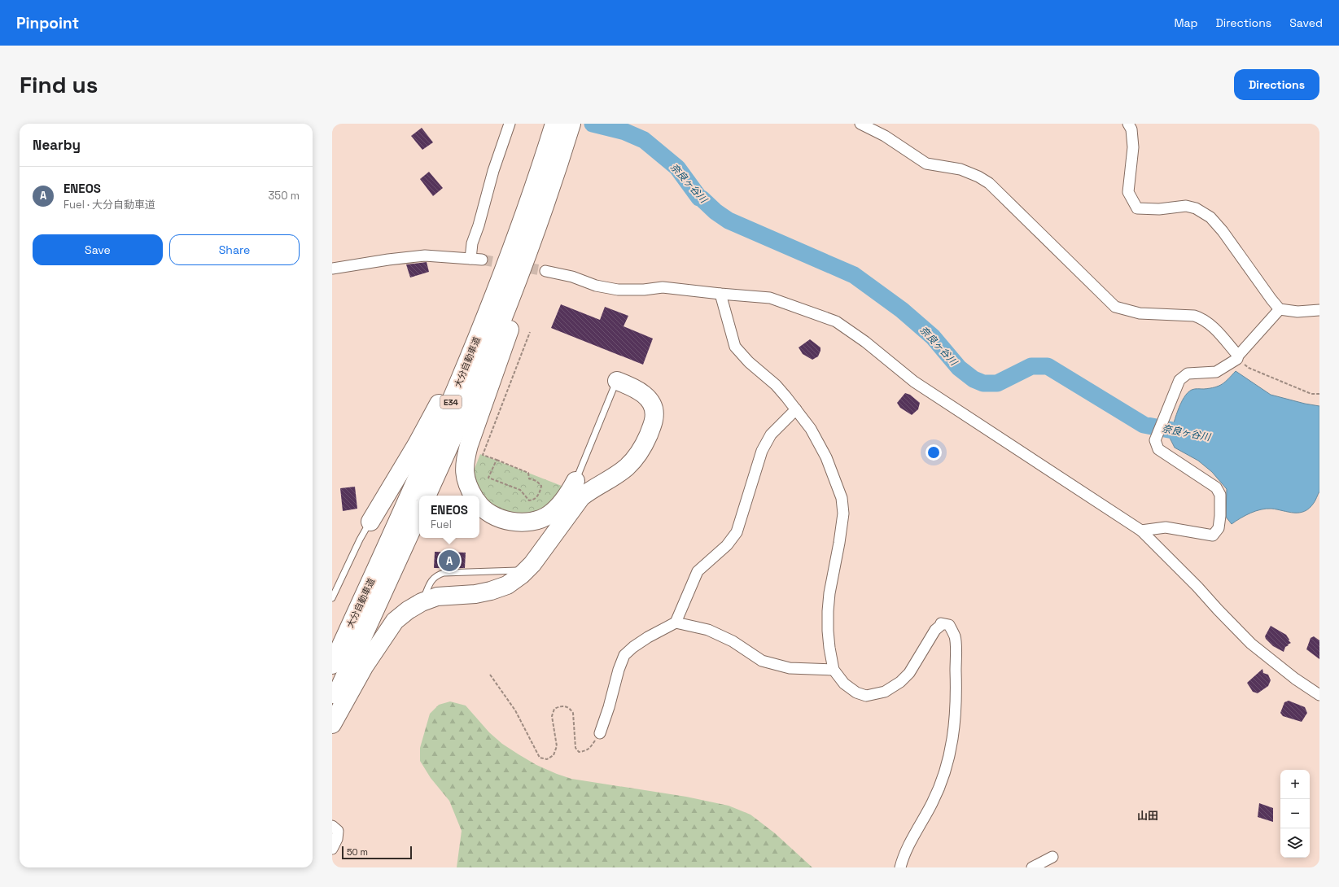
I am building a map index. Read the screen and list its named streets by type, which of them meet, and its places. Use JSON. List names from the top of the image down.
{
  "streets": {
    "highway": ["大分自動車道", "E34"]
  },
  "districts": ["山田"],
  "water": ["奈良ヶ谷川"],
  "scale_bar": "50 m",
  "page": {
    "header": "Pinpoint",
    "nav": ["Map", "Directions", "Saved"],
    "buttons": [
      "Directions",
      ["Save", "Share"]
    ],
    "title": "Find us",
    "heading": "Nearby",
    "list": [
      {
        "mark": "A",
        "name": "ENEOS",
        "note": "Fuel · 大分自動車道",
        "value": "350 m"
      }
    ],
    "popup": ["ENEOS", "Fuel"],
    "pins": "A",
    "map_buttons": ["+", "−"],
    "scale": "50 m"
  }
}
